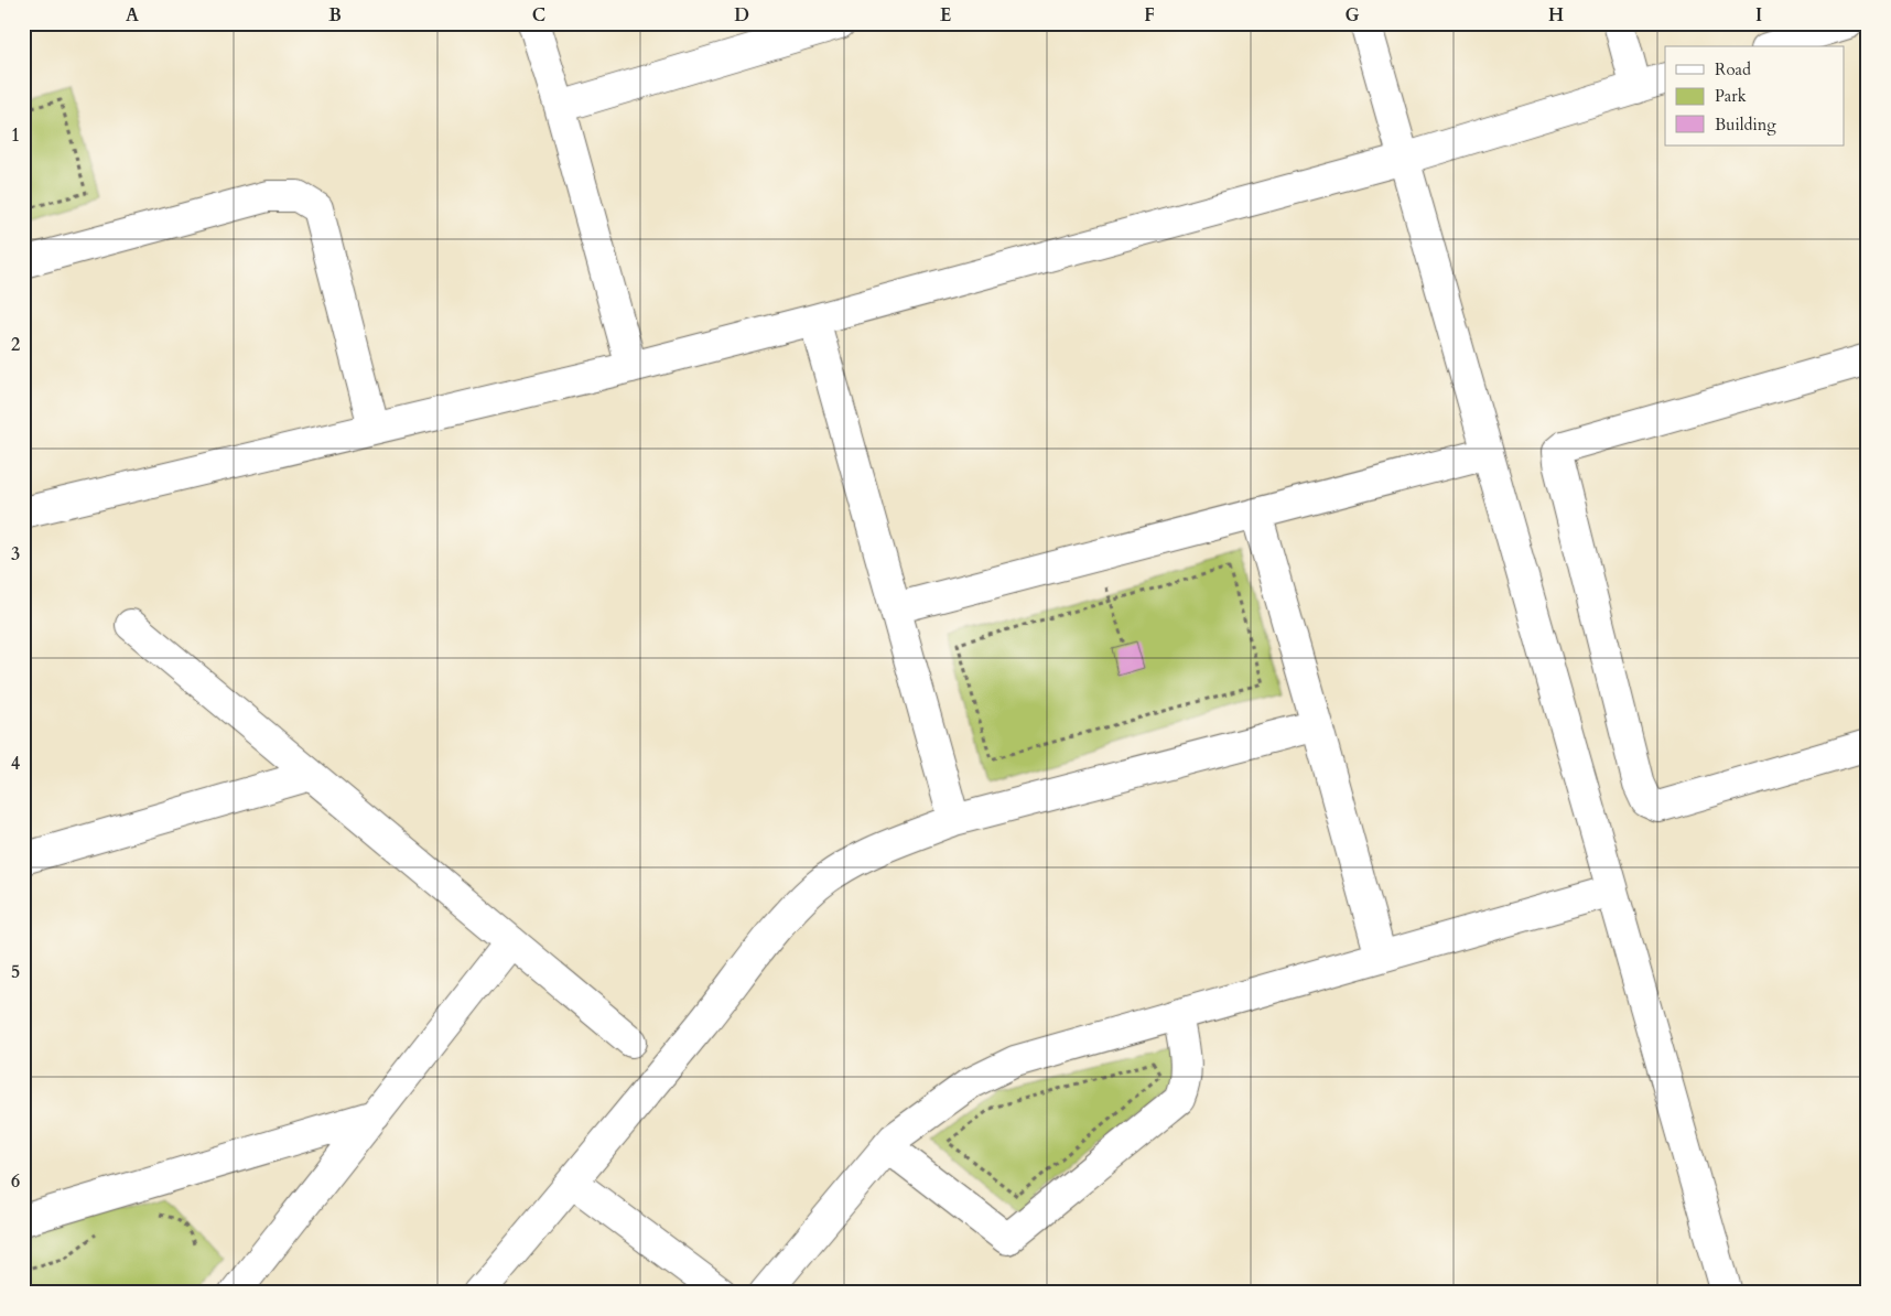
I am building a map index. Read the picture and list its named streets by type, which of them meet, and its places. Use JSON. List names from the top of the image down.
{
  "legend": ["Road", "Park", "Building"],
  "grid": {
    "columns": [
      "A",
      "B",
      "C",
      "D",
      "E",
      "F",
      "G",
      "H",
      "I"
    ],
    "rows": [
      "1",
      "2",
      "3",
      "4",
      "5",
      "6"
    ]
  }
}
